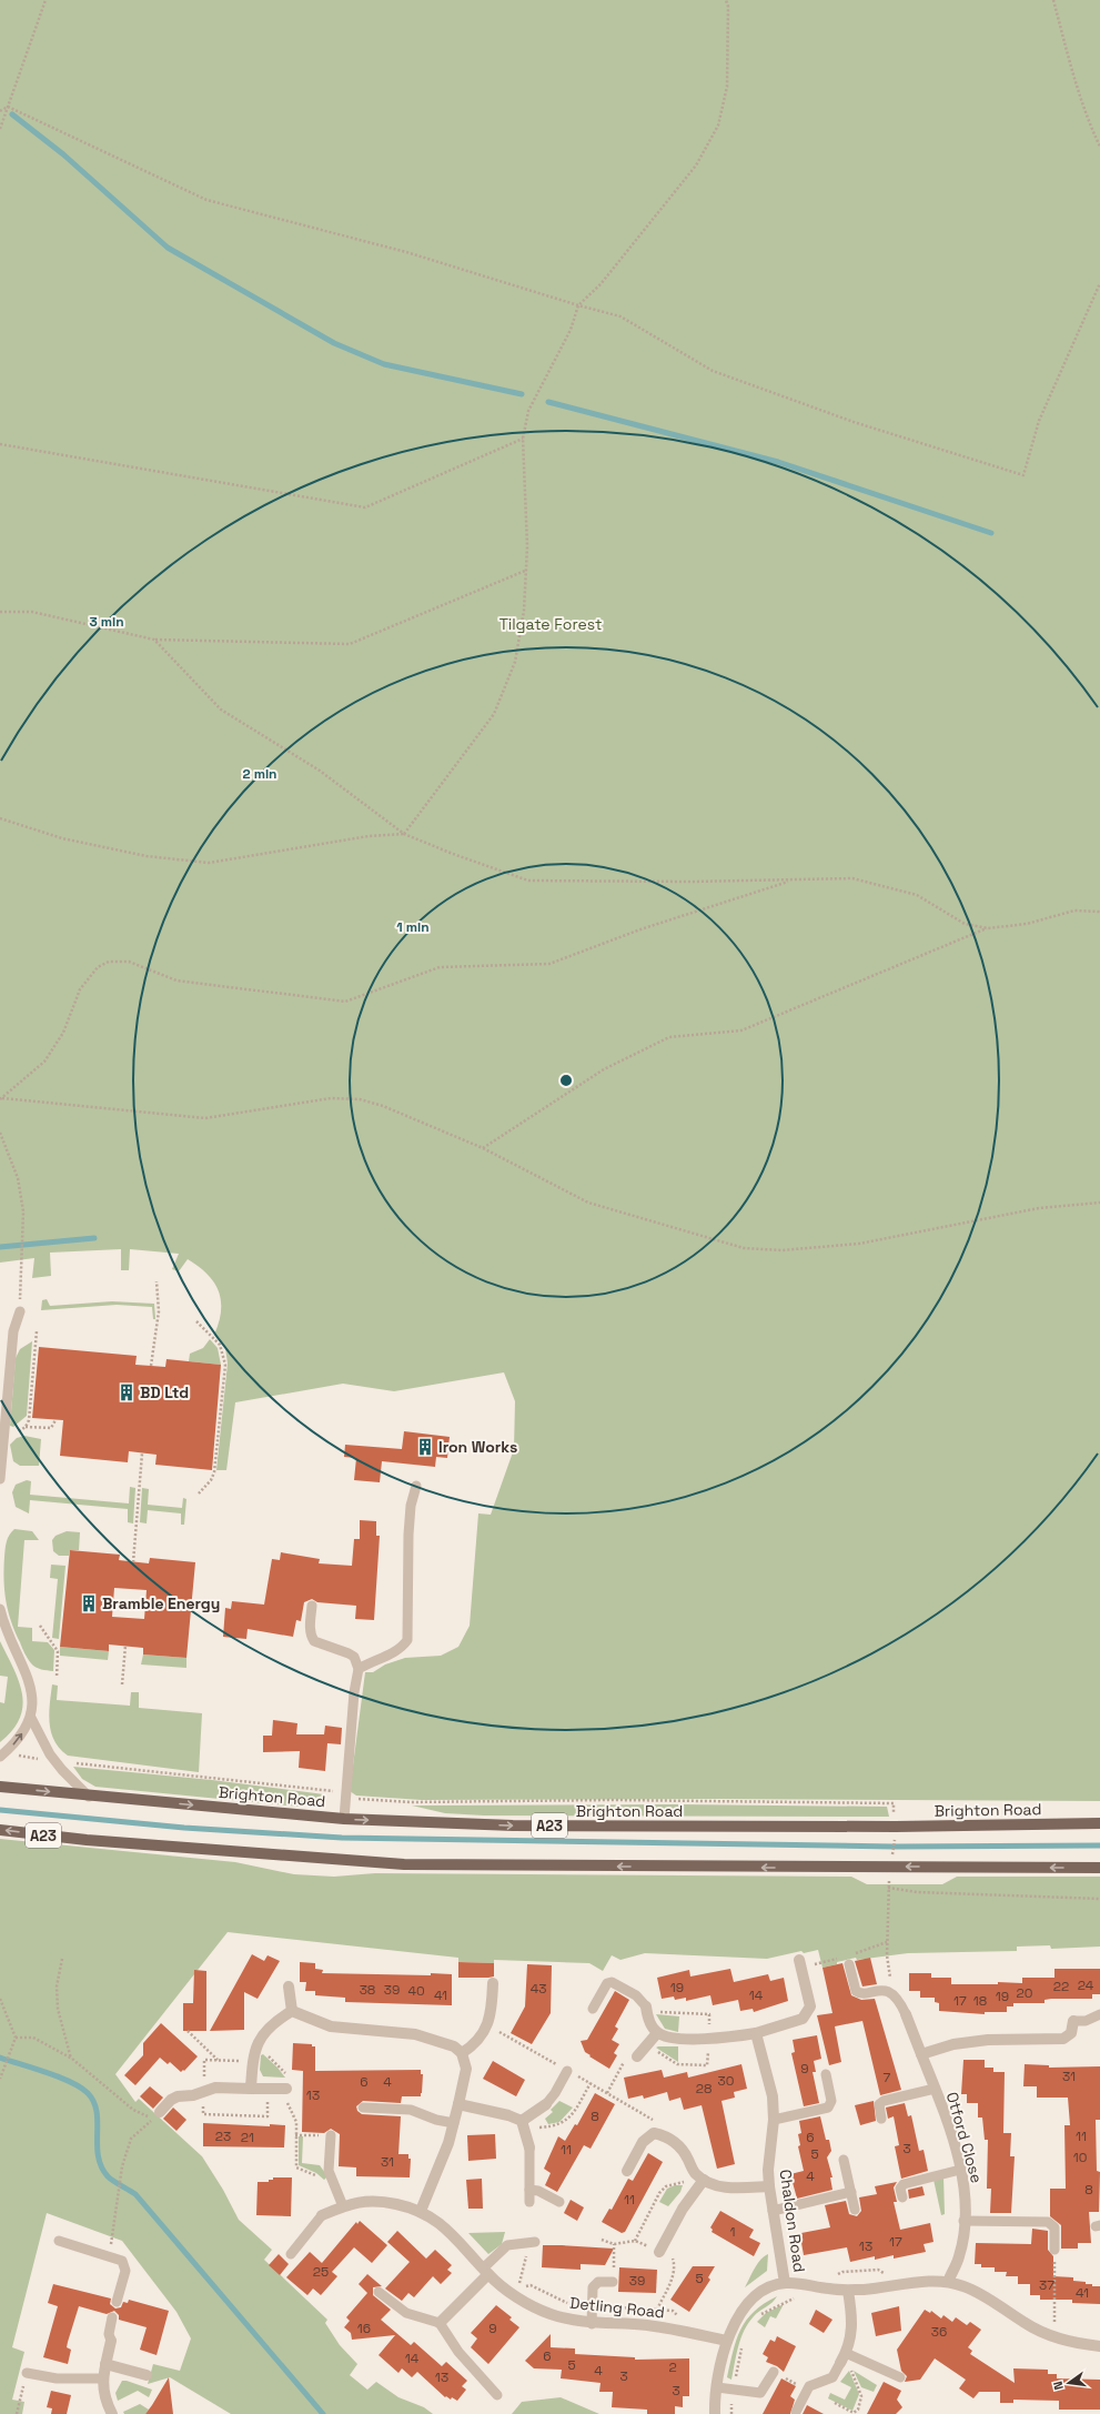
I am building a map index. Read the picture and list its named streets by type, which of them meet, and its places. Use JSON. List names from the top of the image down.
{
  "streets": {
    "main road": ["Brighton Road", "A23"],
    "street": ["Otford Close", "Chaldon Road", "Detling Road"]
  },
  "parks": ["Tilgate Forest"],
  "places": {
    "building": ["BD Ltd", "Iron Works", "Bramble Energy"]
  },
  "house_numbers": [
    "24",
    "22",
    "19",
    "43",
    "38",
    "39",
    "40",
    "20",
    "41",
    "14",
    "19",
    "17",
    "18",
    "9",
    "31",
    "7",
    "30",
    "6",
    "4",
    "28",
    "13",
    "8",
    "23",
    "11",
    "21",
    "6",
    "3",
    "11",
    "5",
    "10",
    "31",
    "4",
    "8",
    "11",
    "1",
    "17",
    "13",
    "25",
    "5",
    "39",
    "37",
    "41",
    "16",
    "9",
    "36",
    "6",
    "14",
    "5",
    "2",
    "4",
    "3",
    "13",
    "3"
  ],
  "north": "left",
  "rings": ["3 min", "2 min", "1 min"]
}
